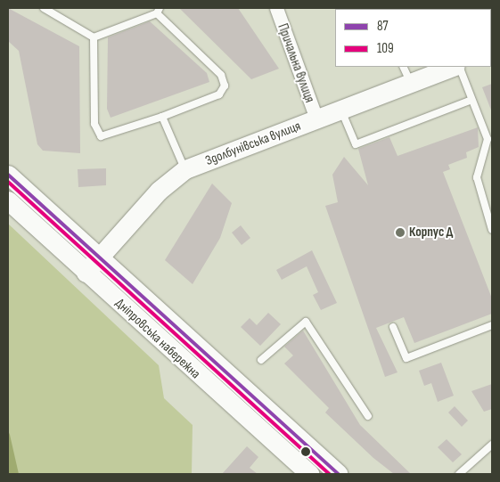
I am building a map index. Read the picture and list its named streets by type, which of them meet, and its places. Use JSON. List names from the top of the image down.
{
  "streets": {
    "main road": ["Здолбунівська вулиця", "Дніпровська набережна"],
    "street": ["Причальна вулиця"]
  },
  "crossings": [
    ["Причальна вулиця", "Здолбунівська вулиця"],
    ["Здолбунівська вулиця", "Дніпровська набережна"]
  ],
  "places": ["Корпус Д"],
  "lines": ["transit line 87", "transit line 109"],
  "legend": ["87", "109"]
}
